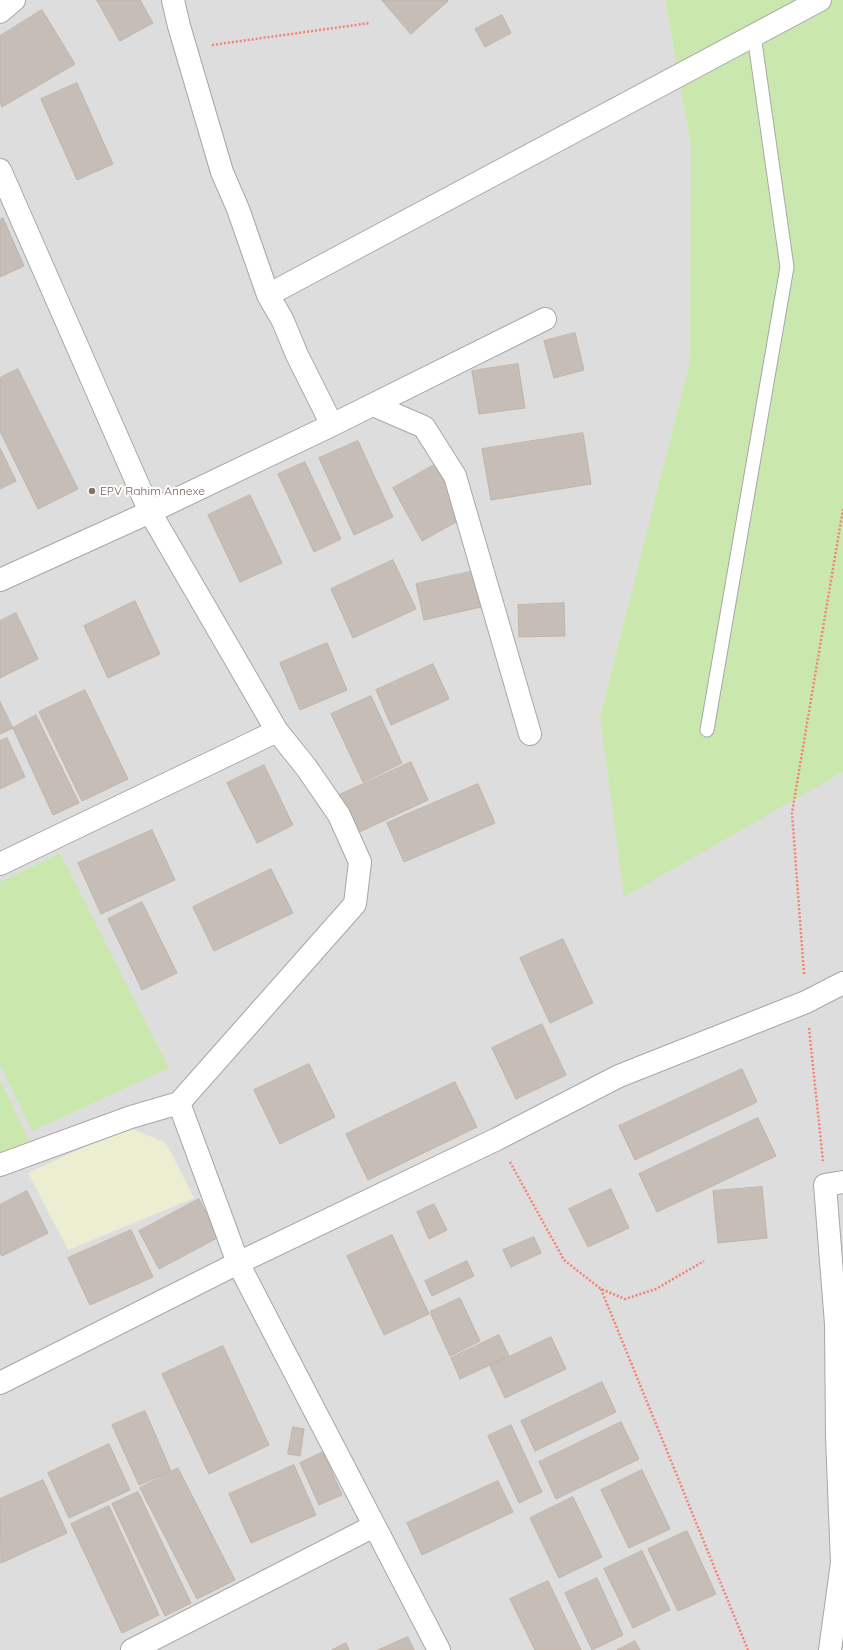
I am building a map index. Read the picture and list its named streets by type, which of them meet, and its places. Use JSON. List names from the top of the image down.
{
  "places": ["EPV Rahim Annexe"]
}
